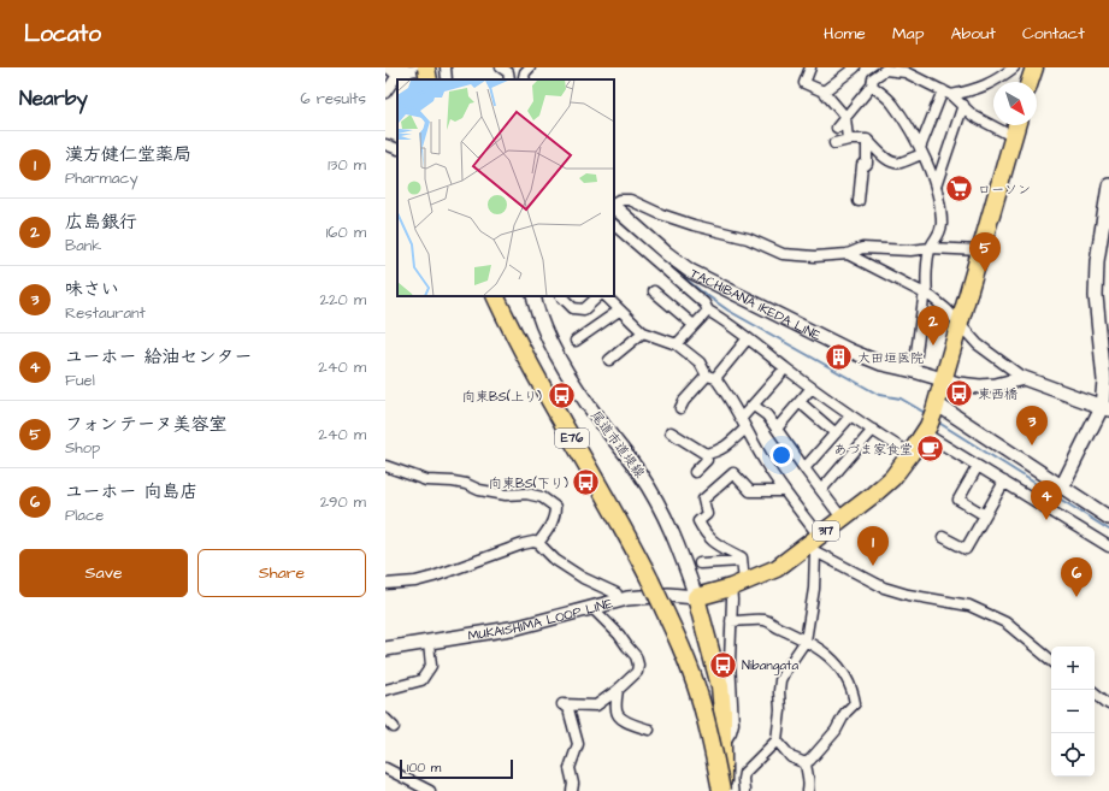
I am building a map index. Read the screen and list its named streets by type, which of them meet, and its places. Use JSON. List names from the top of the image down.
{
  "streets": {
    "highway": ["E76", "317"],
    "street": ["TACHIBANA IKEDA LINE", "尾道市道堤線", "MUKAISHIMA LOOP LINE"]
  },
  "crossings": [
    ["TACHIBANA IKEDA LINE", "317"],
    ["尾道市道堤線", "317"],
    ["尾道市道堤線", "MUKAISHIMA LOOP LINE"],
    ["317", "MUKAISHIMA LOOP LINE"]
  ],
  "places": {
    "supermarket": ["ローソン"],
    "building": ["大田垣医院"],
    "bus stop": [
      "東西橋",
      "向東BS(上り)",
      "向東BS(下り)",
      "Nibangata"
    ],
    "cafe": ["あづま家食堂"]
  },
  "scale_bar": "100 m",
  "north": "bottom right",
  "page": {
    "header": "Locato",
    "nav": [
      "Home",
      "Map",
      "About",
      "Contact"
    ],
    "heading": ["Nearby", "6 results"],
    "list": [
      {
        "mark": "1",
        "name": "漢方健仁堂薬局",
        "note": "Pharmacy",
        "value": "130 m"
      },
      {
        "mark": "2",
        "name": "広島銀行",
        "note": "Bank",
        "value": "160 m"
      },
      {
        "mark": "3",
        "name": "味さい",
        "note": "Restaurant",
        "value": "220 m"
      },
      {
        "mark": "4",
        "name": "ユーホー 給油センター",
        "note": "Fuel",
        "value": "240 m"
      },
      {
        "mark": "5",
        "name": "フォンテーヌ美容室",
        "note": "Shop",
        "value": "240 m"
      },
      {
        "mark": "6",
        "name": "ユーホー 向島店",
        "note": "Place",
        "value": "290 m"
      }
    ],
    "pins": [
      "5",
      "2",
      "3",
      "4",
      "1",
      "6"
    ],
    "buttons": ["Save", "Share"],
    "map_buttons": ["+", "−"],
    "scale": "100 m"
  }
}
